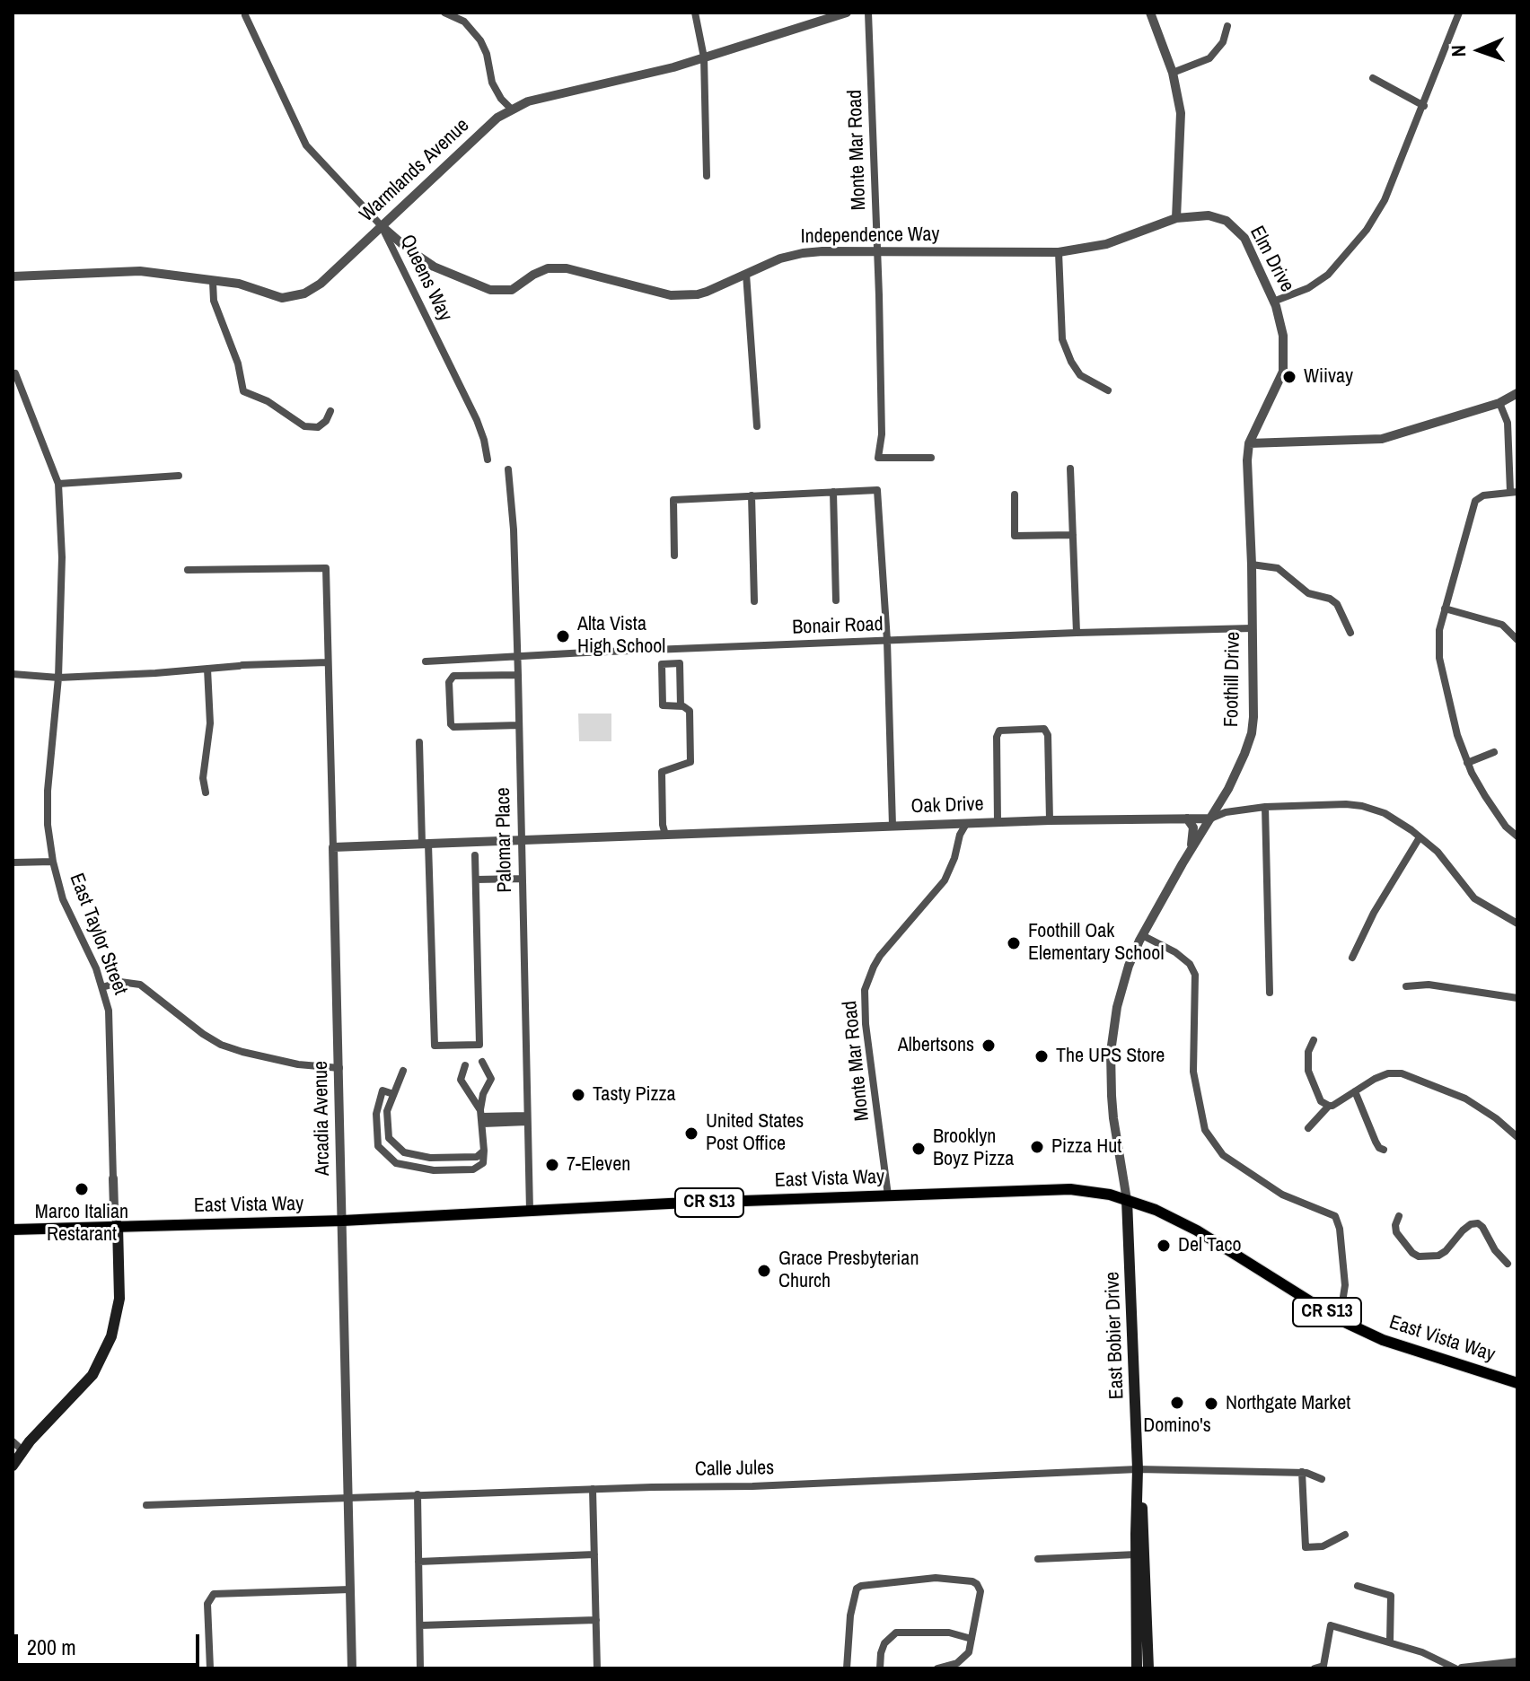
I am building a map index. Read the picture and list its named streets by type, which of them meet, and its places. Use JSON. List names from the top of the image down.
{
  "streets": {
    "main road": ["East Vista Way", "CR S13", "East Bobier Drive"],
    "street": [
      "Monte Mar Road",
      "Warmlands Avenue",
      "Independence Way",
      "Elm Drive",
      "Queens Way",
      "Bonair Road",
      "Foothill Drive",
      "Oak Drive",
      "Palomar Place",
      "East Taylor Street",
      "Arcadia Avenue",
      "Calle Jules"
    ]
  },
  "crossings": [
    ["Monte Mar Road", "Independence Way"],
    ["Monte Mar Road", "Oak Drive"],
    ["Monte Mar Road", "East Vista Way"],
    ["Warmlands Avenue", "Independence Way"],
    ["Warmlands Avenue", "Queens Way"],
    ["Independence Way", "Elm Drive"],
    ["Independence Way", "Queens Way"],
    ["Elm Drive", "Foothill Drive"],
    ["Bonair Road", "Foothill Drive"],
    ["Bonair Road", "Palomar Place"],
    ["Foothill Drive", "Oak Drive"],
    ["Foothill Drive", "East Vista Way"],
    ["Foothill Drive", "East Bobier Drive"],
    ["Oak Drive", "Palomar Place"],
    ["Oak Drive", "Arcadia Avenue"],
    ["Palomar Place", "East Vista Way"],
    ["East Taylor Street", "East Vista Way"],
    ["Arcadia Avenue", "East Vista Way"],
    ["Arcadia Avenue", "Calle Jules"],
    ["East Vista Way", "East Bobier Drive"],
    ["East Bobier Drive", "Calle Jules"]
  ],
  "places": [
    "Wiivay",
    "Alta Vista High School",
    "Foothill Oak Elementary School",
    "Albertsons",
    "The UPS Store",
    "Tasty Pizza",
    "United States Post Office",
    "Pizza Hut",
    "Brooklyn Boyz Pizza",
    "7-Eleven",
    "Marco Italian Restarant",
    "Del Taco",
    "Grace Presbyterian Church",
    "Domino's",
    "Northgate Market"
  ],
  "scale_bar": "200 m",
  "north": "left"
}
